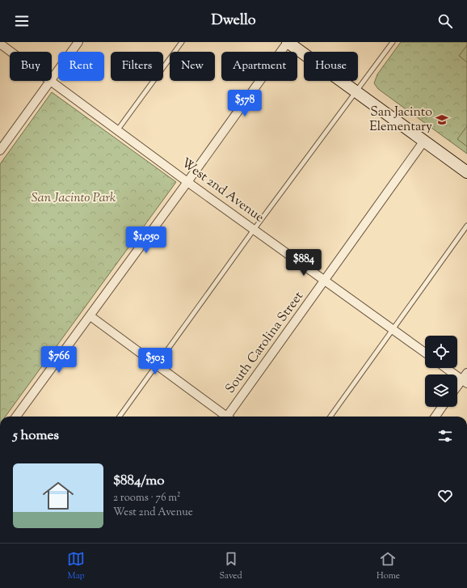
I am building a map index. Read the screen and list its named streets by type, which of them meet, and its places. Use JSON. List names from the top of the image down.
{
  "streets": {
    "street": ["West 2nd Avenue", "South Carolina Street"]
  },
  "crossings": [
    ["West 2nd Avenue", "South Carolina Street"]
  ],
  "parks": ["San Jacinto Park"],
  "places": {
    "school or university": ["San Jacinto Elementary"]
  },
  "page": {
    "header": "Dwello",
    "chip": [
      "Buy",
      "Rent",
      "Filters",
      "New",
      "Apartment",
      "House"
    ],
    "price": [
      "$578",
      "$1,050",
      "$884",
      "$766",
      "$503"
    ],
    "heading": "5 homes",
    "list": [
      {
        "name": "$884/mo",
        "note": "2 rooms · 76 m² · West 2nd Avenue"
      }
    ],
    "tabs": ["Map", "Saved", "Home"]
  }
}
